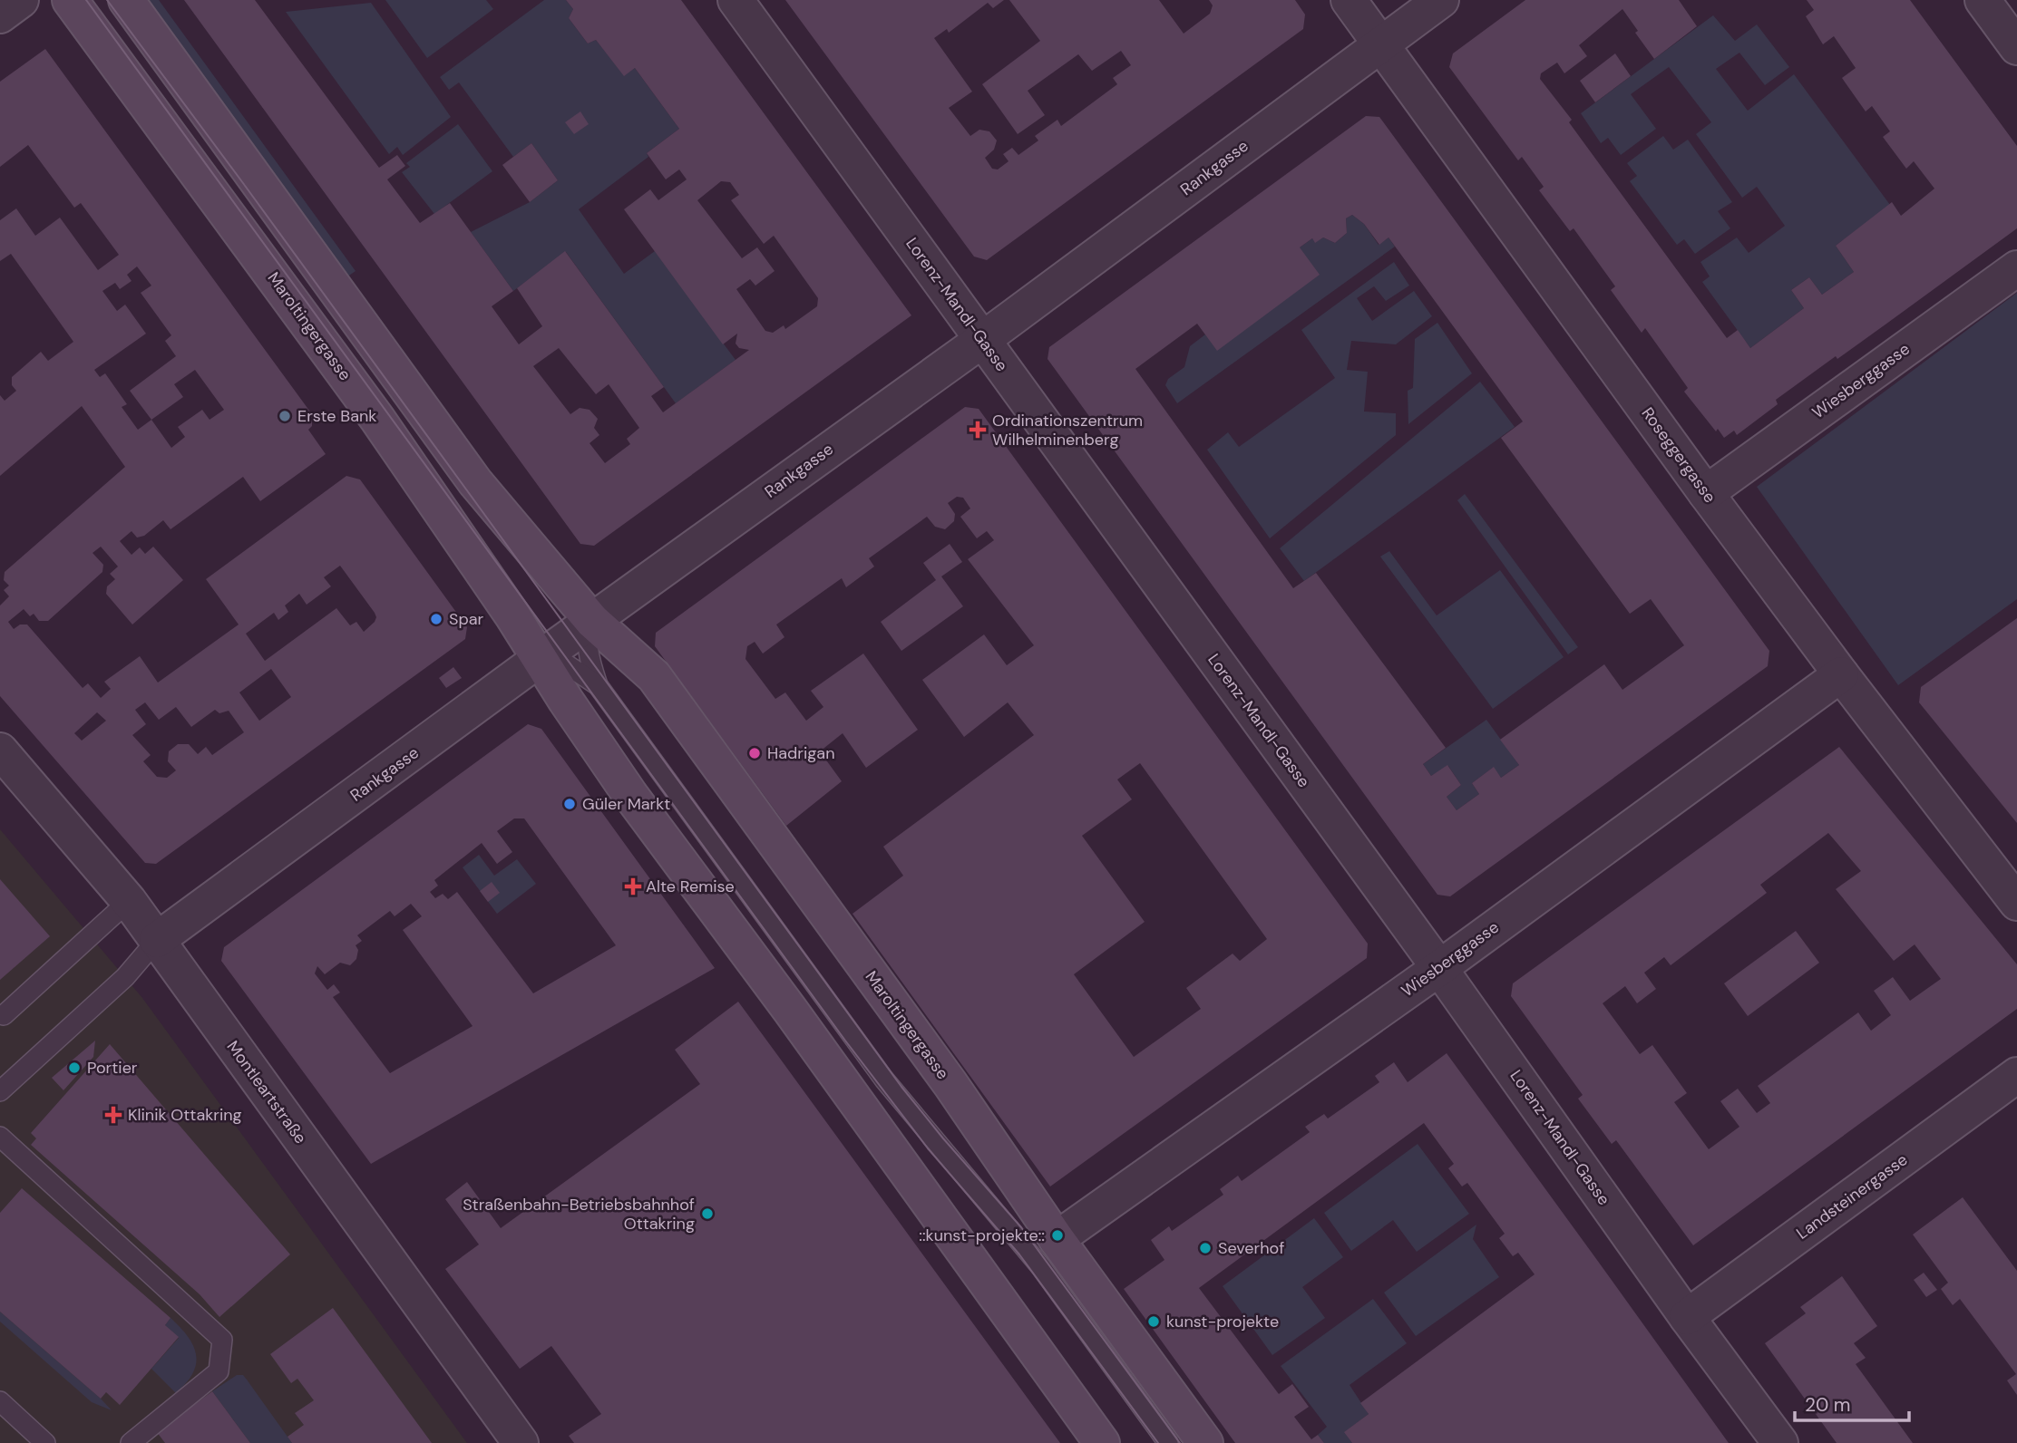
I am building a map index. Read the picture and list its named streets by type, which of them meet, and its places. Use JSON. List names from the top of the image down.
{
  "streets": {
    "main road": ["Maroltingergasse"],
    "street": [
      "Rankgasse",
      "Lorenz-Mandl-Gasse",
      "Wiesberggasse",
      "Roseggergasse",
      "Montleartstraße",
      "Landsteinergasse"
    ]
  },
  "crossings": [
    ["Rankgasse", "Lorenz-Mandl-Gasse"],
    ["Rankgasse", "Maroltingergasse"],
    ["Rankgasse", "Roseggergasse"],
    ["Rankgasse", "Montleartstraße"],
    ["Lorenz-Mandl-Gasse", "Wiesberggasse"],
    ["Lorenz-Mandl-Gasse", "Landsteinergasse"],
    ["Maroltingergasse", "Wiesberggasse"],
    ["Wiesberggasse", "Roseggergasse"]
  ],
  "places": {
    "other": [
      "Erste Bank",
      "Spar",
      "Hadrigan",
      "Güler Markt",
      "Portier",
      "Straßenbahn-Betriebsbahnhof Ottakring",
      "::kunst-projekte::",
      "Severhof",
      "kunst-projekte"
    ],
    "health": ["Ordinationszentrum Wilhelminenberg", "Alte Remise", "Klinik Ottakring"]
  },
  "scale_bar": "20 m"
}
